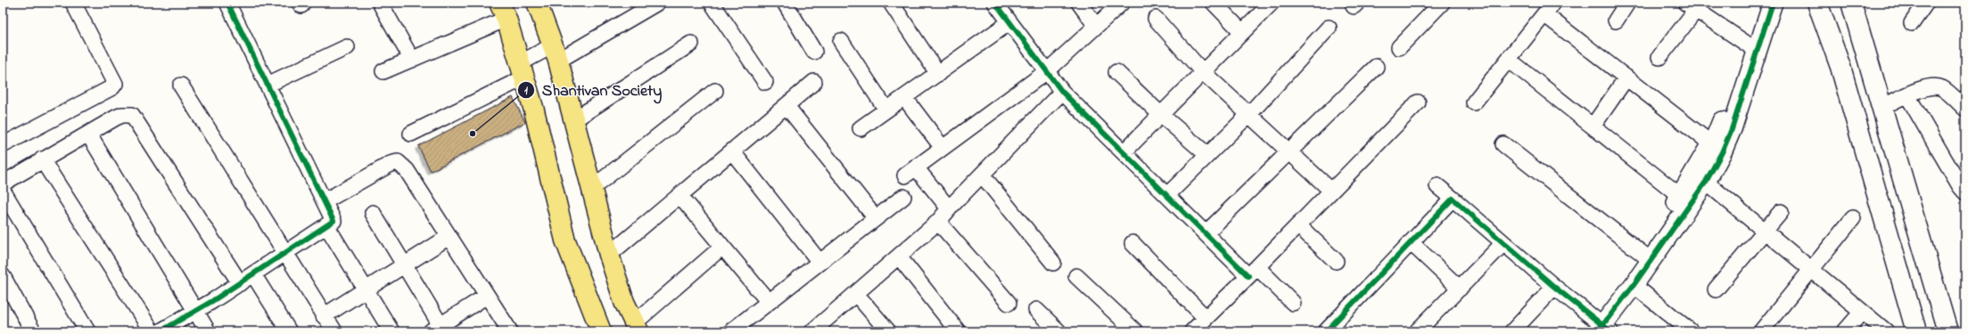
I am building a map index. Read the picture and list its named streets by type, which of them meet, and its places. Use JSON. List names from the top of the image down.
{
  "places": ["Shantivan Society"]
}
